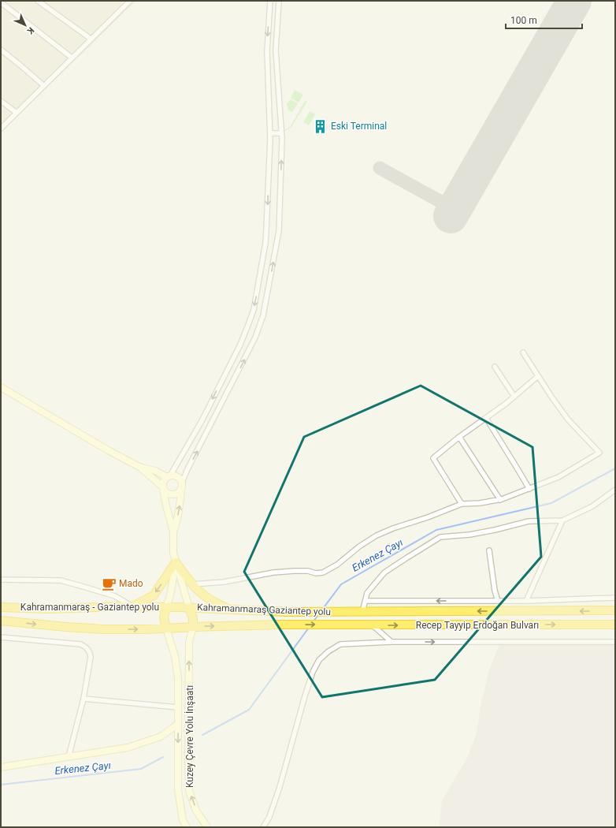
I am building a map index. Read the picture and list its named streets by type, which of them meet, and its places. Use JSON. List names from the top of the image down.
{
  "streets": {
    "highway": ["Kahramanmaraş - Gaziantep yolu", "Kahramanmaraş Gaziantep yolu", "Recep Tayyip Erdoğan Bulvarı"],
    "main road": ["Kuzey Çevre Yolu İnşaatı"]
  },
  "crossings": [
    ["Kahramanmaraş - Gaziantep yolu", "Kahramanmaraş Gaziantep yolu"],
    ["Kahramanmaraş Gaziantep yolu", "Recep Tayyip Erdoğan Bulvarı"],
    ["Kahramanmaraş Gaziantep yolu", "Kuzey Çevre Yolu İnşaatı"]
  ],
  "water": ["Erkenez Çayı"],
  "places": {
    "building": ["Eski Terminal"],
    "cafe": ["Mado"]
  },
  "scale_bar": "100 m",
  "north": "bottom right"
}
